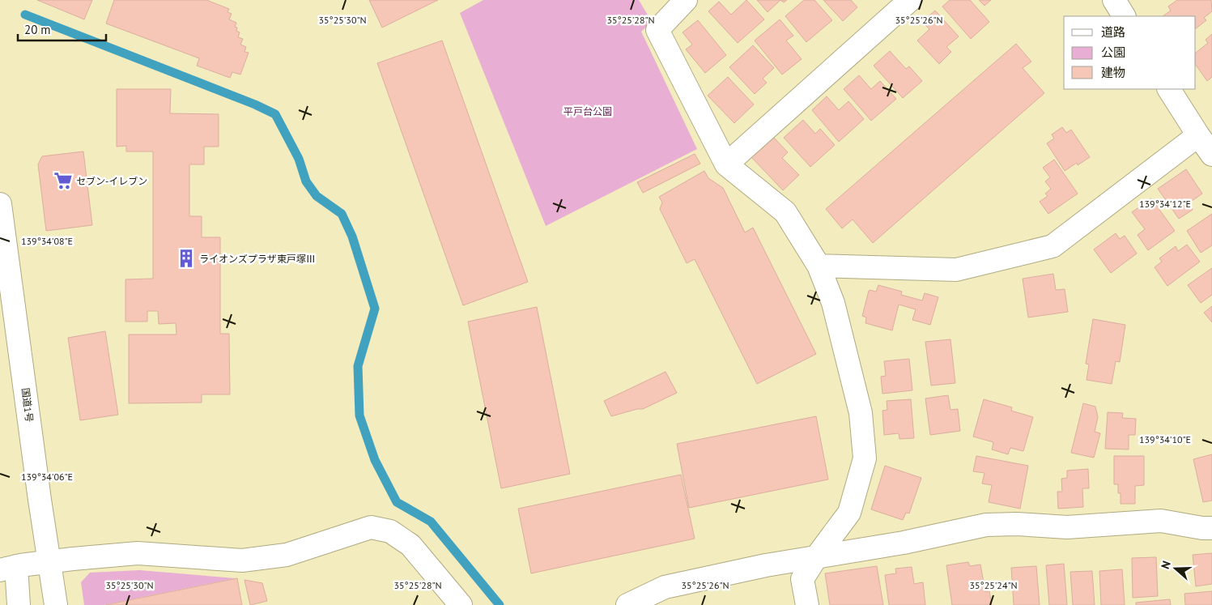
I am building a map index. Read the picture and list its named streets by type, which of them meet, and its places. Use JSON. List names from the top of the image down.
{
  "streets": {
    "main road": ["国道1号"]
  },
  "parks": ["平戸台公園"],
  "places": {
    "supermarket": ["セブン-イレブン"],
    "building": ["ライオンズプラザ東戸塚Ⅲ"]
  },
  "legend": ["道路", "公園", "建物"],
  "scale_bar": "20 m",
  "north": "left",
  "coordinates": [
    "35°25'30\"N",
    "35°25'28\"N",
    "35°25'26\"N",
    "139°34'12\"E",
    "139°34'08\"E",
    "139°34'10\"E",
    "139°34'06\"E",
    "35°25'24\"N"
  ]
}
